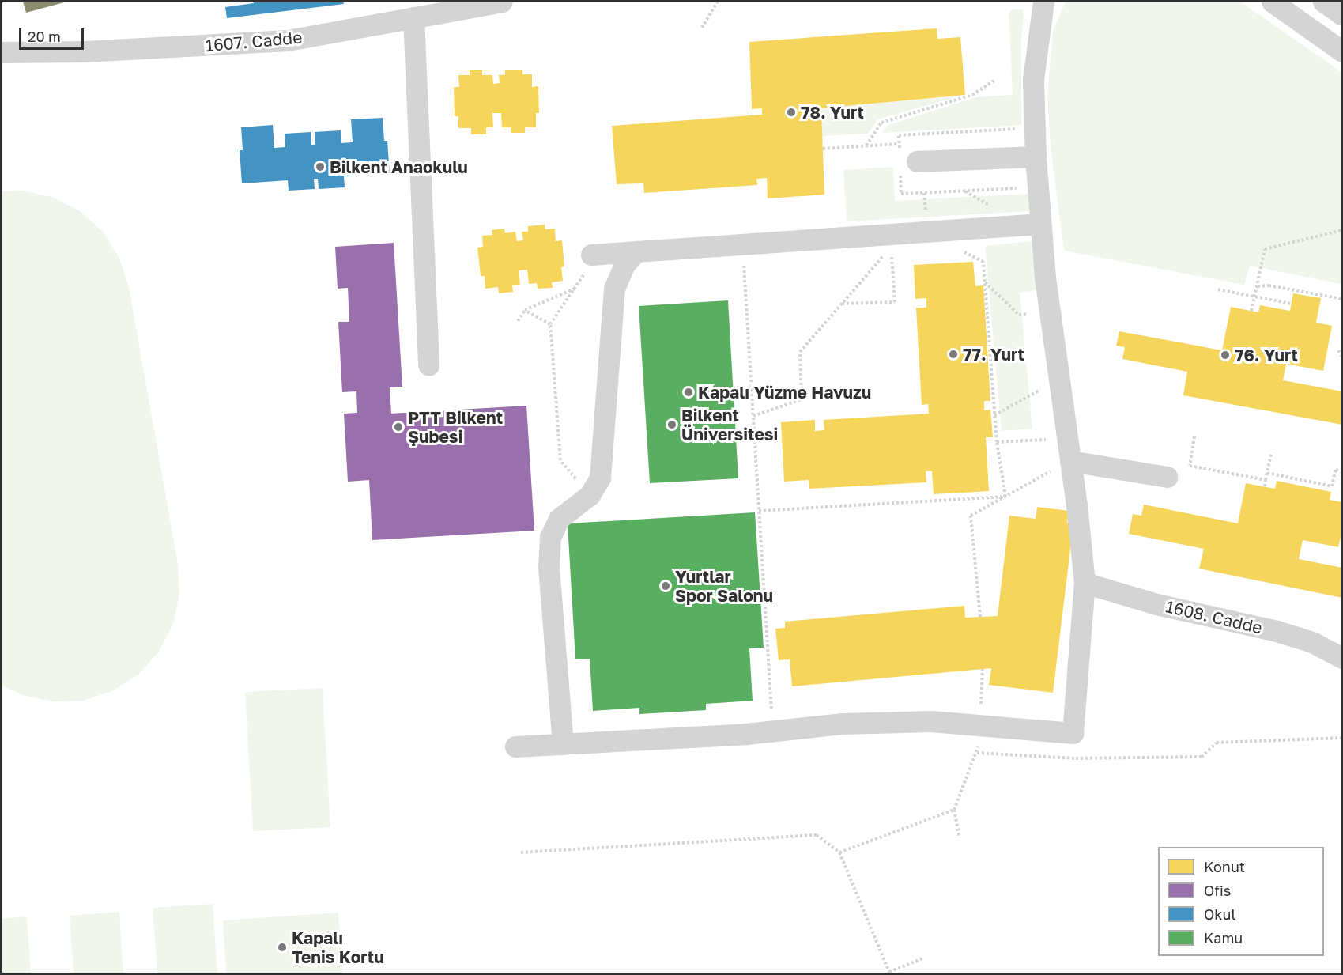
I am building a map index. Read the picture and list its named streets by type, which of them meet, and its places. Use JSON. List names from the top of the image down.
{
  "streets": {
    "street": ["1607. Cadde", "1608. Cadde"]
  },
  "places": [
    "78. Yurt",
    "Bilkent Anaokulu",
    "77. Yurt",
    "76. Yurt",
    "Kapalı Yüzme Havuzu",
    "Bilkent Üniversitesi",
    "PTT Bilkent Şubesi",
    "Yurtlar Spor Salonu",
    "Kapalı Tenis Kortu"
  ],
  "legend": [
    "Konut",
    "Ofis",
    "Okul",
    "Kamu"
  ],
  "scale_bar": "20 m"
}
